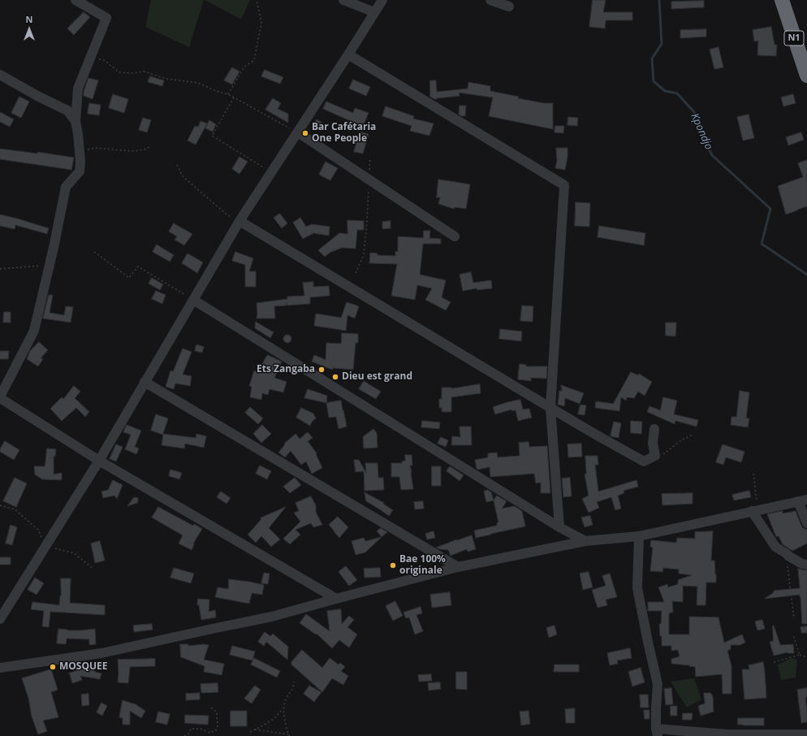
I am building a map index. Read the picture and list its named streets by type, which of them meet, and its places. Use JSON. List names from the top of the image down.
{
  "streets": {
    "highway": ["N1"]
  },
  "water": ["Kpondjo"],
  "places": [
    "Bar Cafétaria One People",
    "Ets Zangaba",
    "Dieu est grand",
    "Bae 100% originale",
    "MOSQUEE"
  ],
  "north": "top"
}
